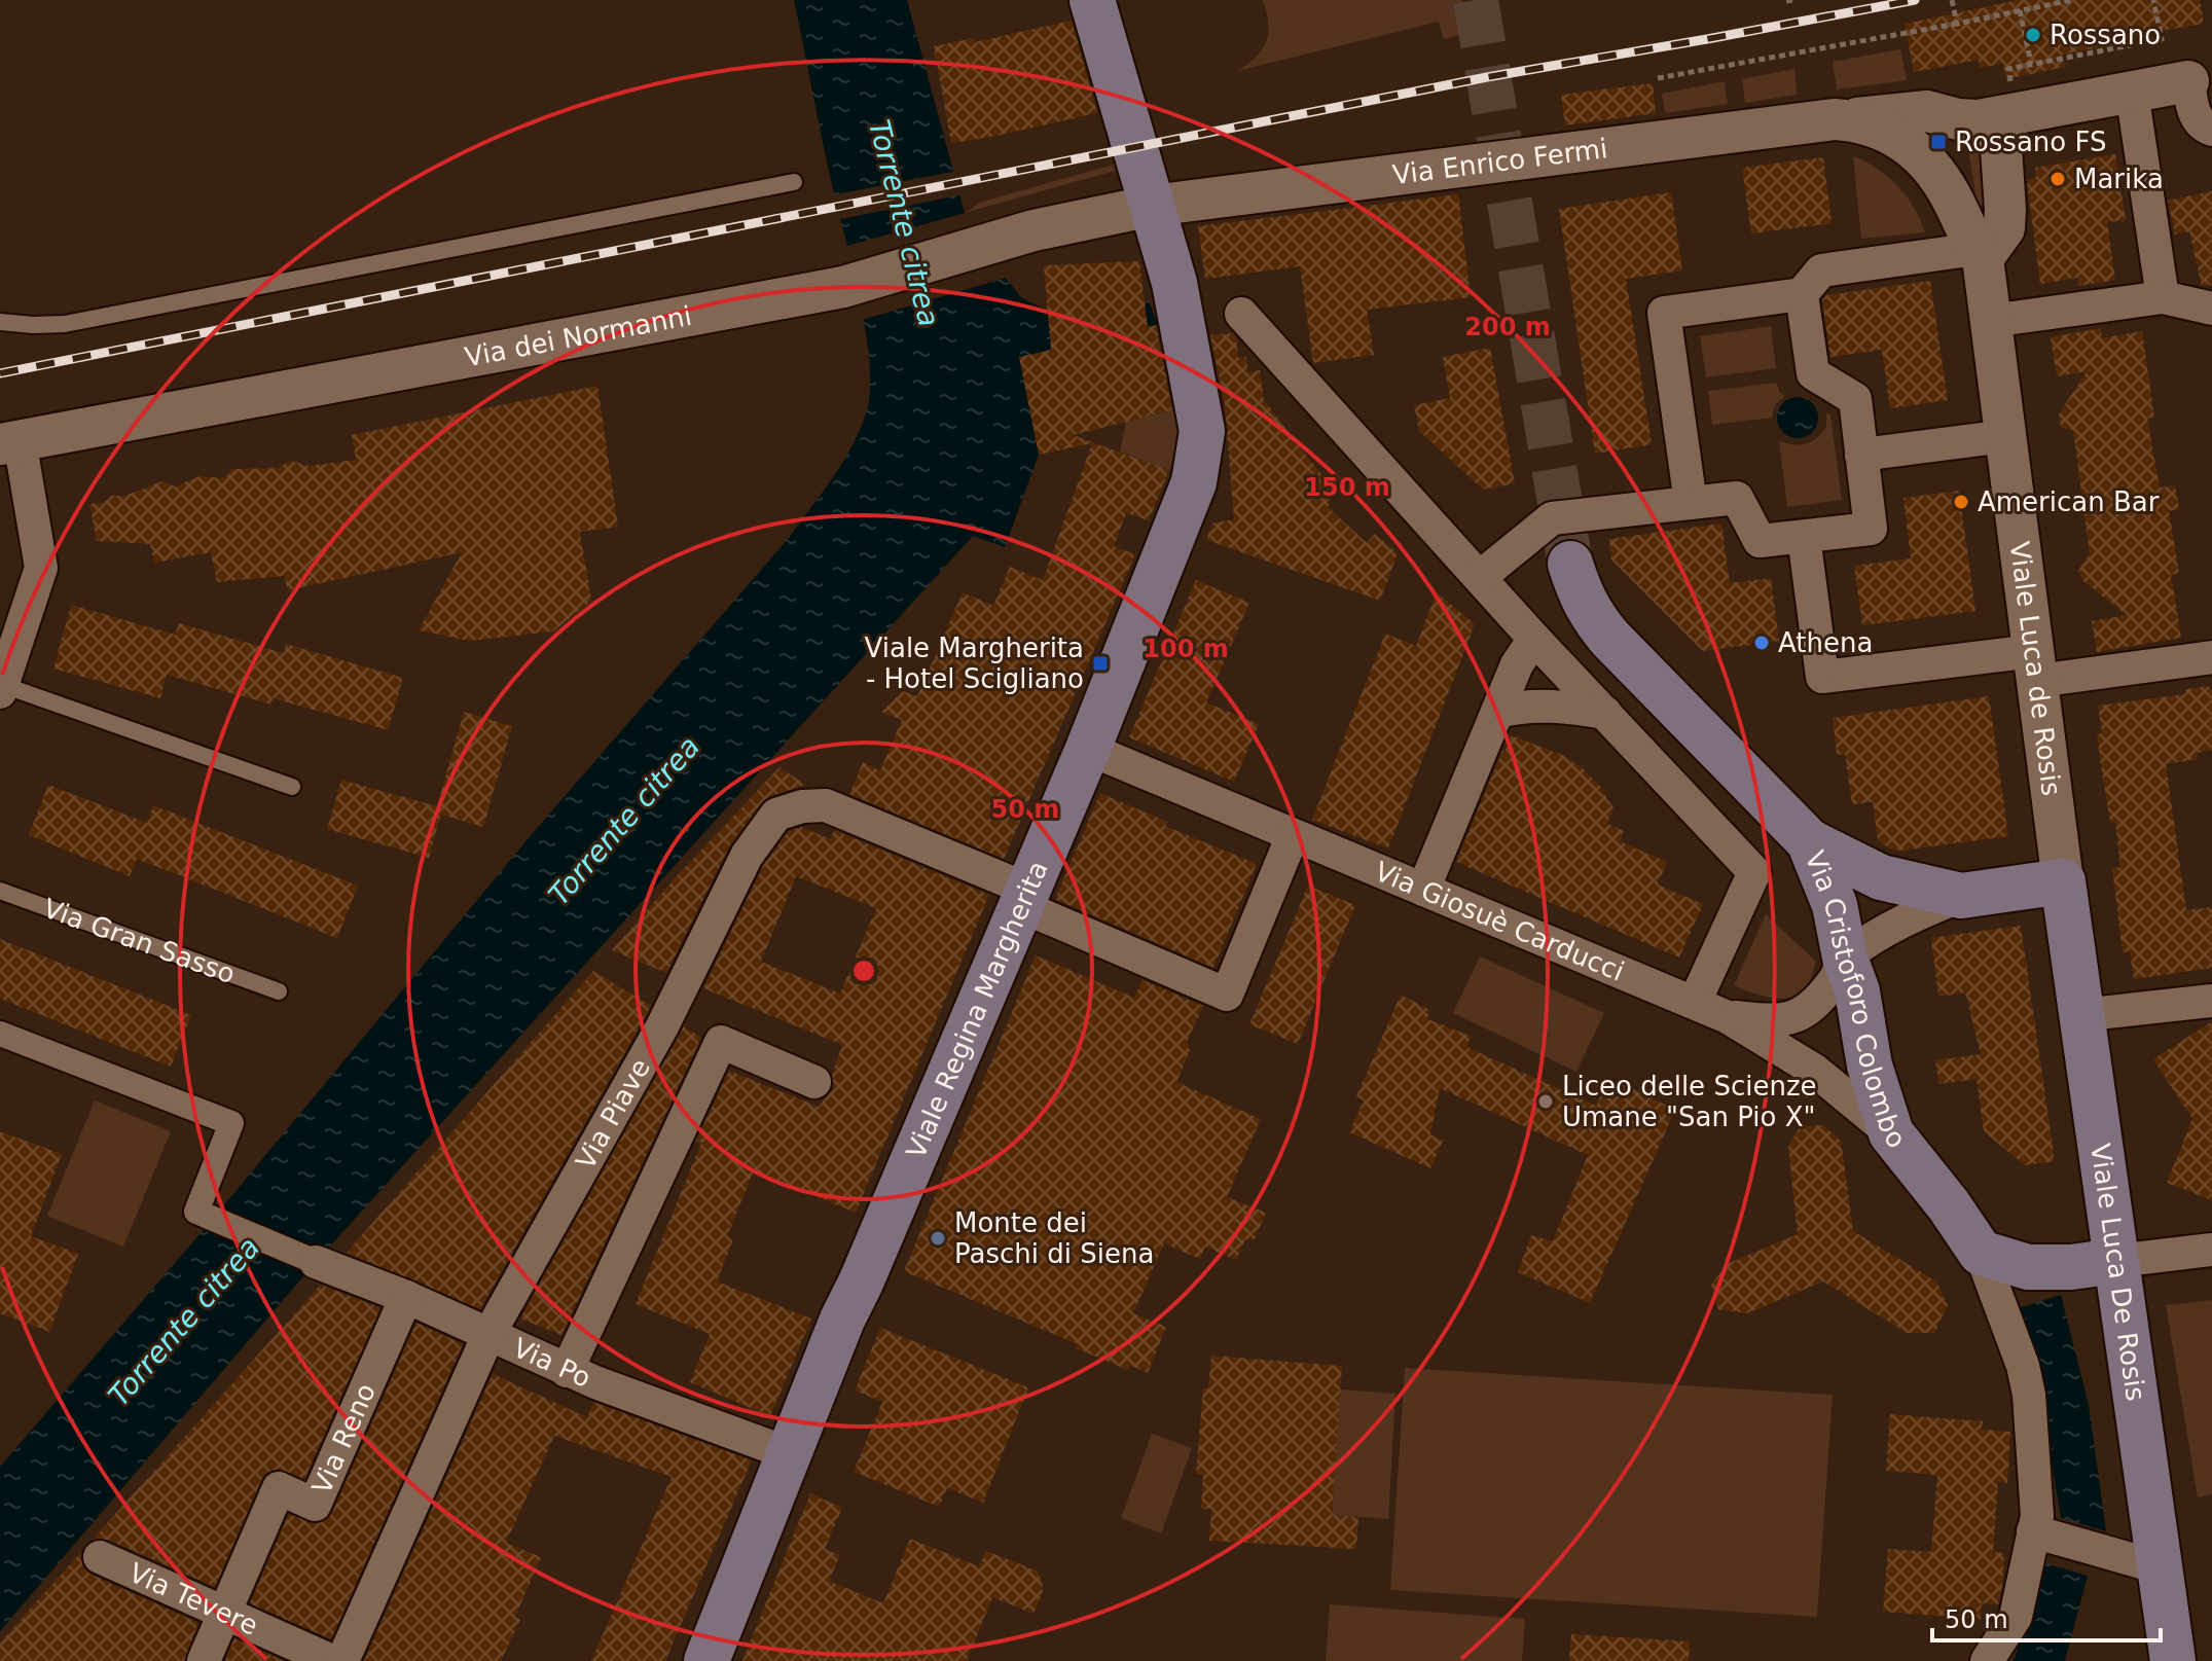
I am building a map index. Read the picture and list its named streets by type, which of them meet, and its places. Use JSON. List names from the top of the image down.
{
  "streets": {
    "main road": ["Via Cristoforo Colombo", "Viale Regina Margherita", "Viale Luca De Rosis"],
    "street": [
      "Via Enrico Fermi",
      "Via dei Normanni",
      "Viale Luca de Rosis",
      "Via Giosuè Carducci",
      "Via Piave",
      "Via Po",
      "Via Reno",
      "Via Tevere"
    ],
    "lane": ["Via Gran Sasso"]
  },
  "crossings": [
    ["Via Enrico Fermi", "Via dei Normanni"],
    ["Via Enrico Fermi", "Viale Luca de Rosis"],
    ["Via Enrico Fermi", "Viale Regina Margherita"],
    ["Via dei Normanni", "Viale Regina Margherita"],
    ["Viale Luca de Rosis", "Viale Luca De Rosis"],
    ["Via Giosuè Carducci", "Via Cristoforo Colombo"],
    ["Via Giosuè Carducci", "Viale Regina Margherita"],
    ["Via Giosuè Carducci", "Via Piave"],
    ["Viale Regina Margherita", "Via Piave"],
    ["Viale Regina Margherita", "Via Po"],
    ["Via Piave", "Via Po"],
    ["Via Po", "Via Reno"],
    ["Via Reno", "Via Tevere"]
  ],
  "water": ["Torrente citrea"],
  "places": {
    "other": [
      "Rossano",
      "Marika",
      "American Bar",
      "Athena",
      "Liceo delle Scienze Umane \"San Pio X\"",
      "Monte dei Paschi di Siena"
    ],
    "transit": ["Rossano FS", "Viale Margherita - Hotel Scigliano"]
  },
  "scale_bar": "50 m",
  "rings": [
    "200 m",
    "150 m",
    "100 m",
    "50 m"
  ]
}
